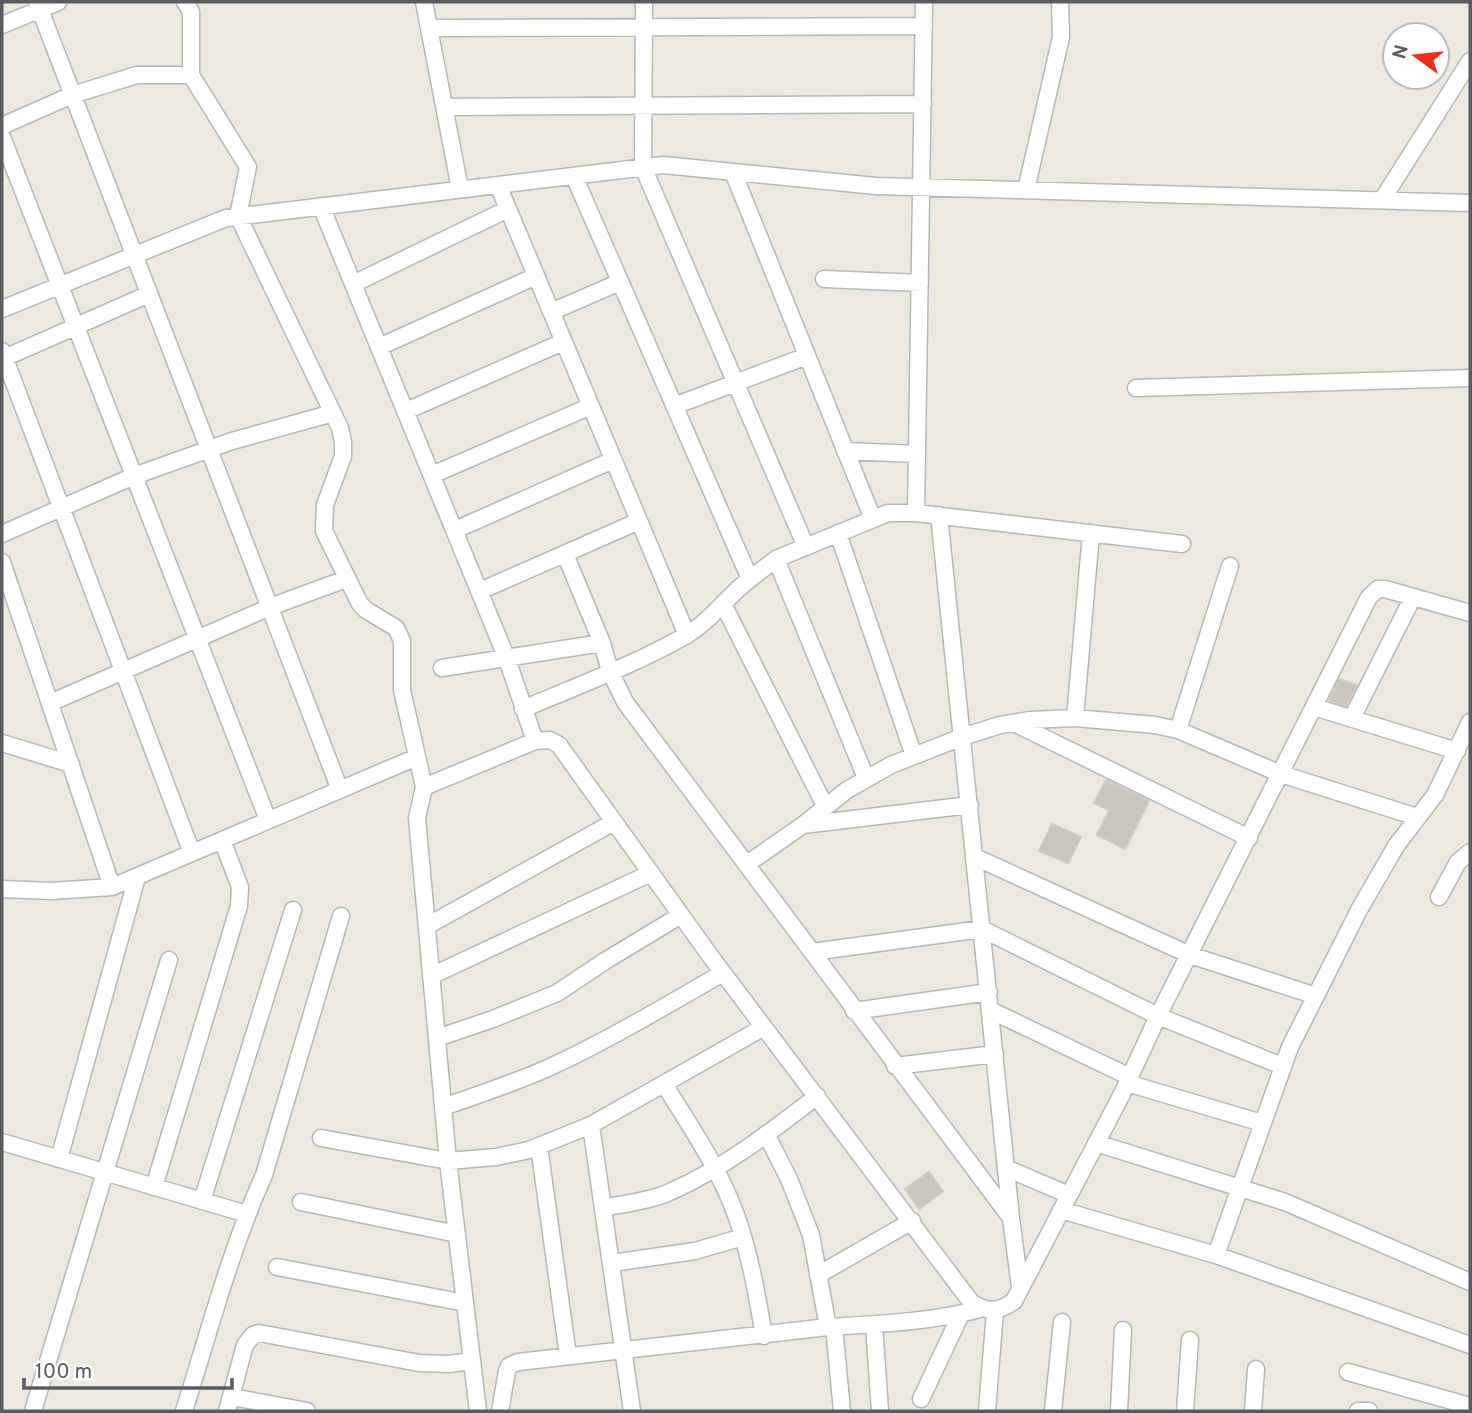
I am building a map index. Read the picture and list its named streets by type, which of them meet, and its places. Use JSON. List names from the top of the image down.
{
  "scale_bar": "100 m",
  "north": "left"
}
